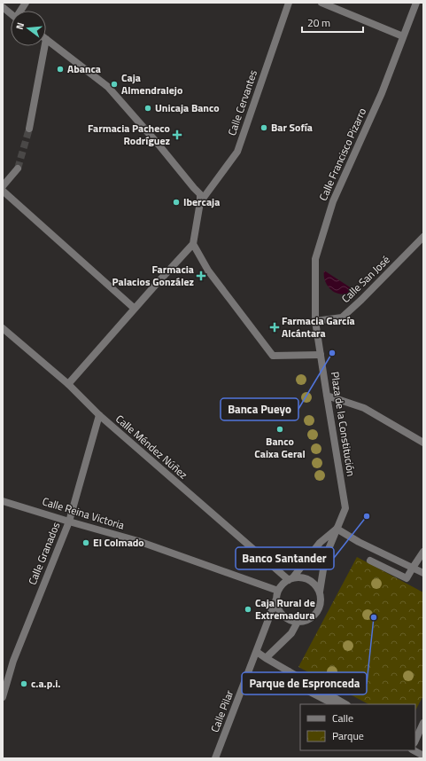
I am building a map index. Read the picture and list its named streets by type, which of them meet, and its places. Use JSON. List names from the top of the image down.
{
  "streets": {
    "street": [
      "Calle Cervantes",
      "Calle Francisco Pizarro",
      "Calle San José",
      "Plaza de la Constitución",
      "Calle Méndez Núñez",
      "Calle Reina Victoria",
      "Calle Granados",
      "Calle Pilar"
    ]
  },
  "crossings": [
    ["Calle Francisco Pizarro", "Calle San José"],
    ["Calle Francisco Pizarro", "Plaza de la Constitución"],
    ["Calle San José", "Plaza de la Constitución"],
    ["Plaza de la Constitución", "Calle Méndez Núñez"],
    ["Plaza de la Constitución", "Calle Reina Victoria"],
    ["Plaza de la Constitución", "Calle Pilar"],
    ["Calle Méndez Núñez", "Calle Reina Victoria"],
    ["Calle Méndez Núñez", "Calle Granados"],
    ["Calle Méndez Núñez", "Calle Pilar"],
    ["Calle Reina Victoria", "Calle Granados"],
    ["Calle Reina Victoria", "Calle Pilar"]
  ],
  "places": {
    "other": [
      "Abanca",
      "Caja Almendralejo",
      "Unicaja Banco",
      "Bar Sofía",
      "Ibercaja",
      "Banca Pueyo",
      "Banco Caixa Geral",
      "Banco Santander",
      "El Colmado",
      "Caja Rural de Extremadura",
      "Parque de Espronceda",
      "c.a.p.i."
    ],
    "health": ["Farmacia Pacheco Rodríguez", "Farmacia Palacios González", "Farmacia García Alcántara"]
  },
  "legend": ["Calle", "Parque"],
  "scale_bar": "20 m",
  "north": "left"
}
